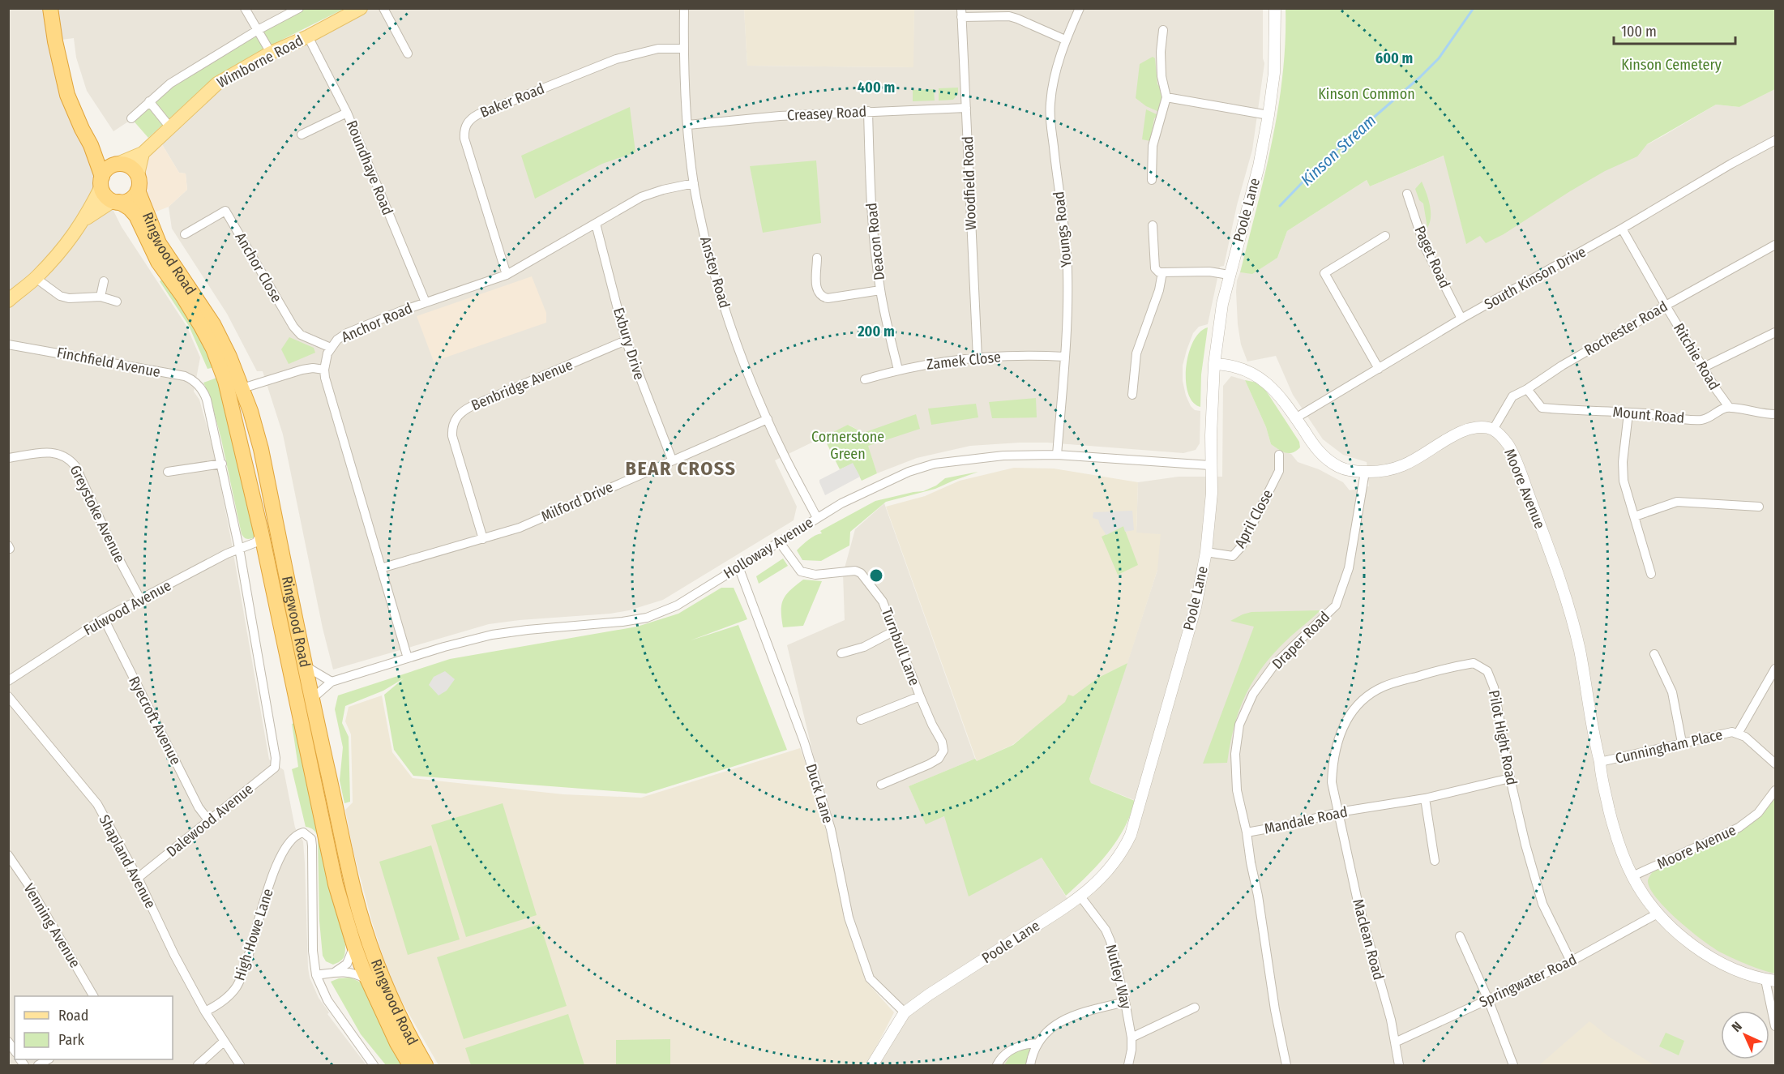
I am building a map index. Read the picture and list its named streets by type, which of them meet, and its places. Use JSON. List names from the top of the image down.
{
  "streets": {
    "highway": ["Ringwood Road"],
    "main road": ["Wimborne Road"],
    "street": [
      "Baker Road",
      "Creasey Road",
      "Roundhaye Road",
      "Woodfield Road",
      "Poole Lane",
      "Youngs Road",
      "Deacon Road",
      "Paget Road",
      "Anchor Close",
      "Anstey Road",
      "South Kinson Drive",
      "Anchor Road",
      "Rochester Road",
      "Exbury Drive",
      "Ritchie Road",
      "Zamek Close",
      "Finchfield Avenue",
      "Benbridge Avenue",
      "Mount Road",
      "Moore Avenue",
      "Milford Drive",
      "Greystoke Avenue",
      "April Close",
      "Holloway Avenue",
      "Fulwood Avenue",
      "Draper Road",
      "Turnbull Lane",
      "Ryecroft Avenue",
      "Pilot Hight Road",
      "Cunningham Place",
      "Duck Lane",
      "Dalewood Avenue",
      "Mandale Road",
      "Shapland Avenue",
      "Venning Avenue",
      "High Howe Lane",
      "Maclean Road",
      "Nutley Way",
      "Springwater Road"
    ]
  },
  "crossings": [
    ["Wimborne Road", "Roundhaye Road"],
    ["Wimborne Road", "Ringwood Road"],
    ["Baker Road", "Anstey Road"],
    ["Baker Road", "Anchor Road"],
    ["Creasey Road", "Woodfield Road"],
    ["Creasey Road", "Deacon Road"],
    ["Creasey Road", "Anstey Road"],
    ["Roundhaye Road", "Anchor Road"],
    ["Woodfield Road", "Zamek Close"],
    ["Poole Lane", "April Close"],
    ["Poole Lane", "Holloway Avenue"],
    ["Poole Lane", "Duck Lane"],
    ["Poole Lane", "Nutley Way"],
    ["Youngs Road", "Zamek Close"],
    ["Youngs Road", "Holloway Avenue"],
    ["Deacon Road", "Zamek Close"],
    ["Ringwood Road", "Holloway Avenue"],
    ["Ringwood Road", "High Howe Lane"],
    ["Paget Road", "South Kinson Drive"],
    ["Anchor Close", "Anchor Road"],
    ["Anstey Road", "Anchor Road"],
    ["Anstey Road", "Milford Drive"],
    ["Anstey Road", "Holloway Avenue"],
    ["South Kinson Drive", "Ritchie Road"],
    ["Anchor Road", "Exbury Drive"],
    ["Anchor Road", "Milford Drive"],
    ["Anchor Road", "Holloway Avenue"],
    ["Rochester Road", "Ritchie Road"],
    ["Rochester Road", "Mount Road"],
    ["Rochester Road", "Moore Avenue"],
    ["Exbury Drive", "Benbridge Avenue"],
    ["Exbury Drive", "Milford Drive"],
    ["Ritchie Road", "Mount Road"],
    ["Benbridge Avenue", "Milford Drive"],
    ["Moore Avenue", "Cunningham Place"],
    ["Moore Avenue", "Springwater Road"],
    ["Greystoke Avenue", "Fulwood Avenue"],
    ["Holloway Avenue", "Turnbull Lane"],
    ["Holloway Avenue", "Duck Lane"],
    ["Fulwood Avenue", "Ryecroft Avenue"],
    ["Fulwood Avenue", "Dalewood Avenue"],
    ["Draper Road", "Mandale Road"],
    ["Ryecroft Avenue", "Dalewood Avenue"],
    ["Pilot Hight Road", "Mandale Road"],
    ["Pilot Hight Road", "Maclean Road"],
    ["Pilot Hight Road", "Springwater Road"],
    ["Dalewood Avenue", "Shapland Avenue"],
    ["Mandale Road", "Maclean Road"],
    ["Shapland Avenue", "High Howe Lane"],
    ["Maclean Road", "Springwater Road"]
  ],
  "districts": ["BEAR CROSS"],
  "water": ["Kinson Stream"],
  "parks": ["Kinson Cemetery", "Kinson Common", "Cornerstone Green"],
  "legend": ["Road", "Park"],
  "scale_bar": "100 m",
  "north": "top left",
  "rings": ["600 m", "400 m", "200 m"]
}
